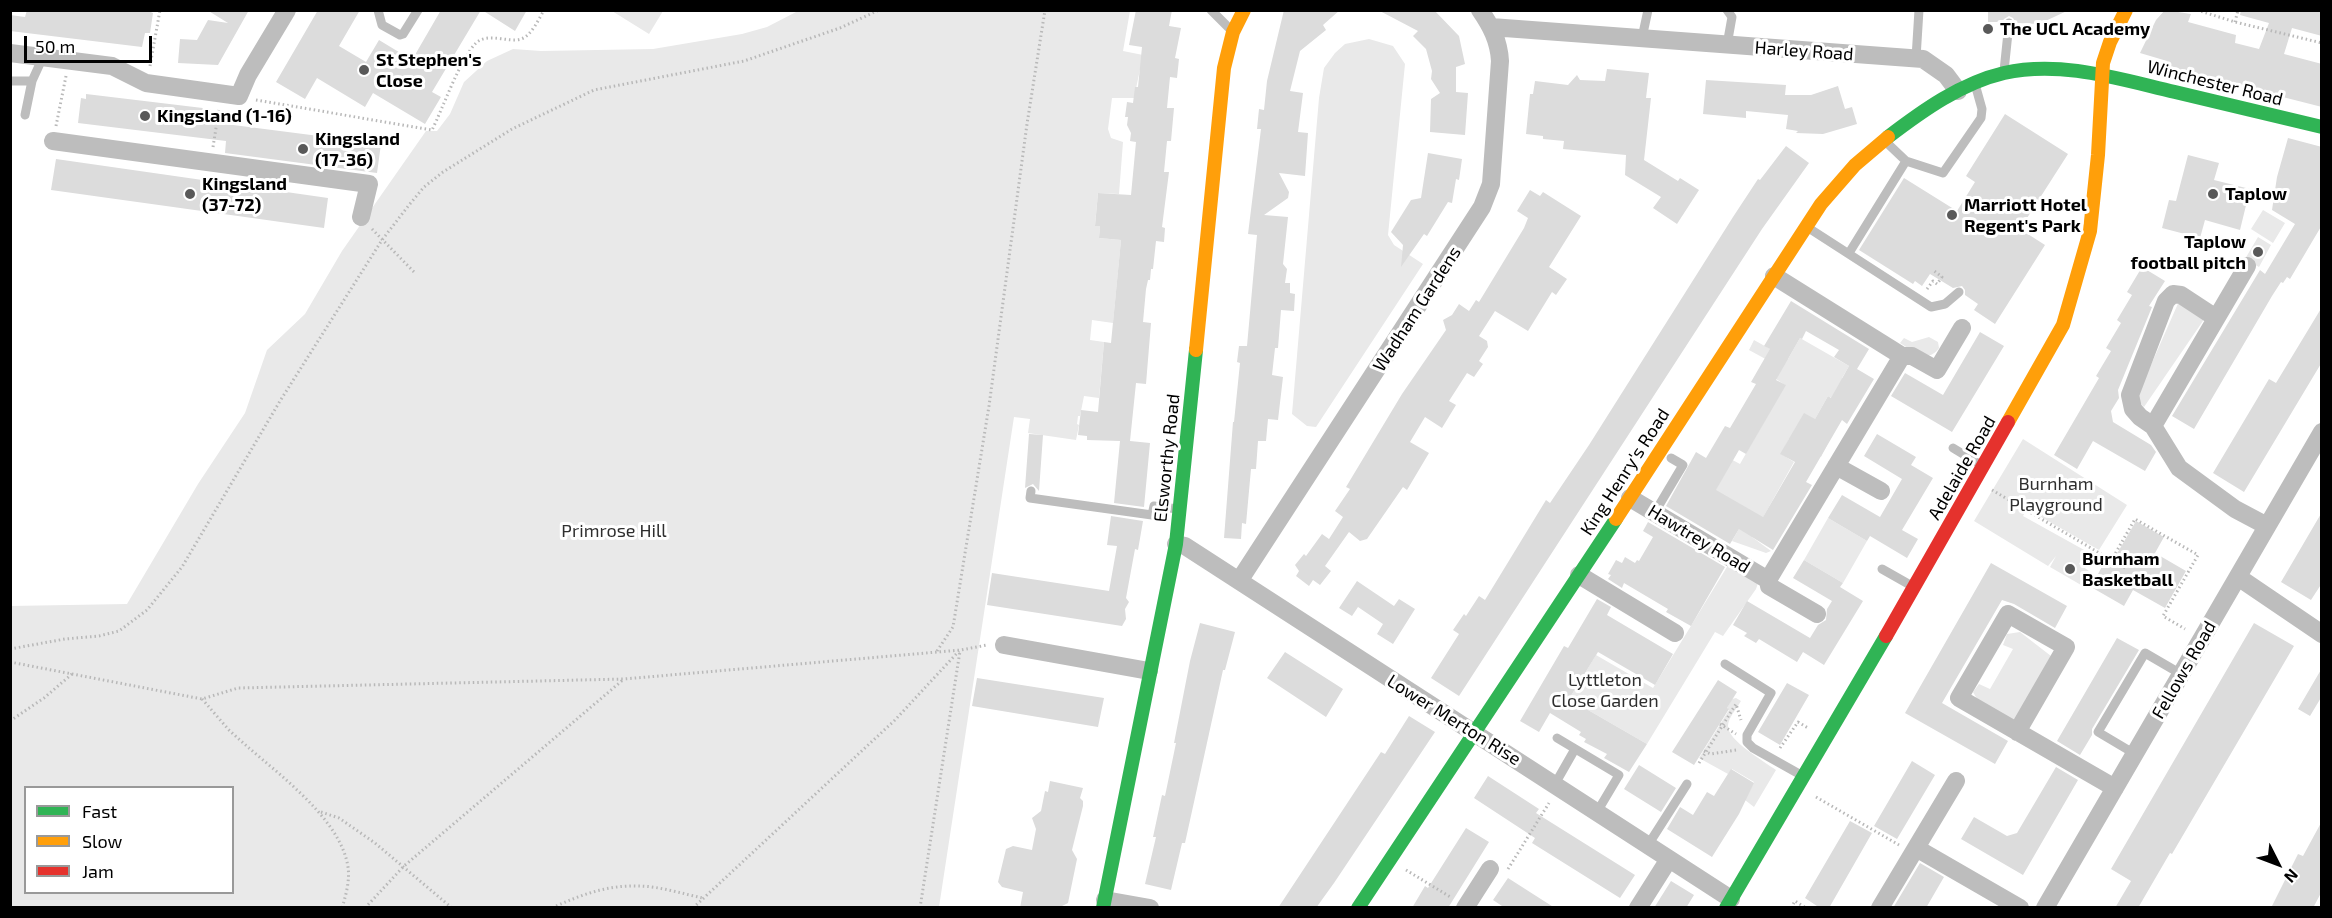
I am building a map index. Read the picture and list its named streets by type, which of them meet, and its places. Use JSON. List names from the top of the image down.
{
  "streets": {
    "street": [
      "Harley Road",
      "Winchester Road",
      "Wadham Gardens",
      "Elsworthy Road",
      "Adelaide Road",
      "King Henry's Road",
      "Hawtrey Road",
      "Fellows Road",
      "Lower Merton Rise"
    ]
  },
  "crossings": [
    ["Harley Road", "Wadham Gardens"],
    ["Harley Road", "King Henry's Road"],
    ["Winchester Road", "Adelaide Road"],
    ["Wadham Gardens", "Lower Merton Rise"],
    ["Elsworthy Road", "Lower Merton Rise"],
    ["Adelaide Road", "Lower Merton Rise"],
    ["King Henry's Road", "Hawtrey Road"],
    ["King Henry's Road", "Lower Merton Rise"]
  ],
  "parks": ["Burnham Playground", "Primrose Hill", "Lyttleton Close Garden"],
  "places": [
    "The UCL Academy",
    "St Stephen's Close",
    "Kingsland (1-16)",
    "Kingsland (17-36)",
    "Kingsland (37-72)",
    "Taplow",
    "Marriott Hotel Regent's Park",
    "Taplow football pitch",
    "Burnham Basketball"
  ],
  "legend": ["Fast", "Slow", "Jam"],
  "scale_bar": "50 m",
  "north": "bottom right"
}
